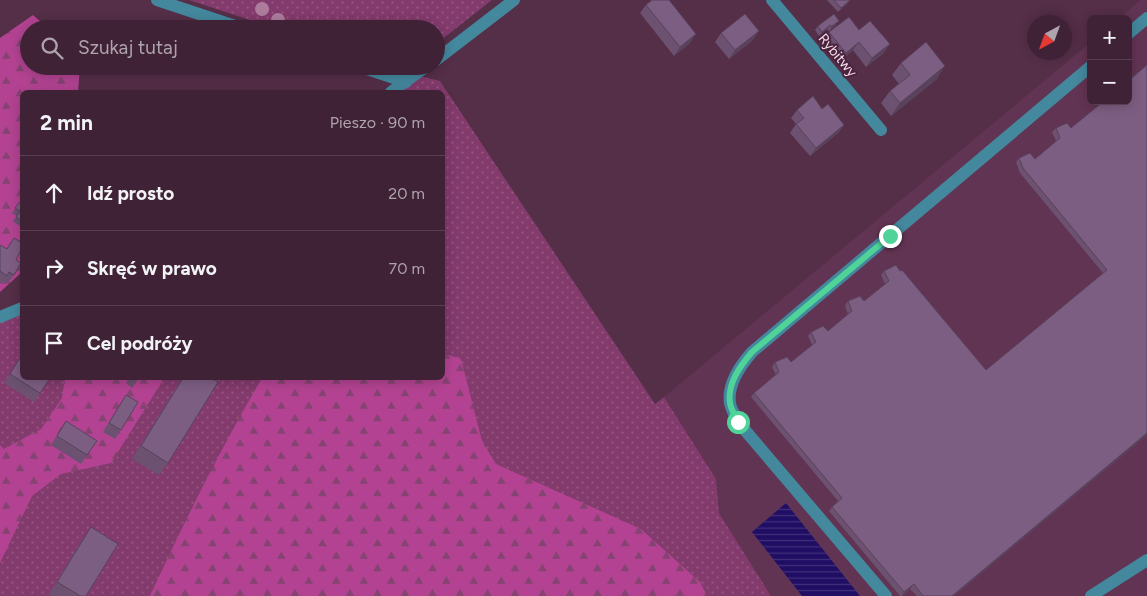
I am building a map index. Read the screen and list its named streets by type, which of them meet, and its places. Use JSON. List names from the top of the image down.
{
  "streets": {
    "street": ["Rybitwy"]
  },
  "north": "bottom left",
  "page": {
    "map_buttons": ["+", "−"],
    "search": "Szukaj tutaj",
    "heading": ["2 min", "Pieszo · 90 m"],
    "list": [
      ["Idź prosto", "20 m"],
      ["Skręć w prawo", "70 m"],
      "Cel podróży"
    ]
  }
}
